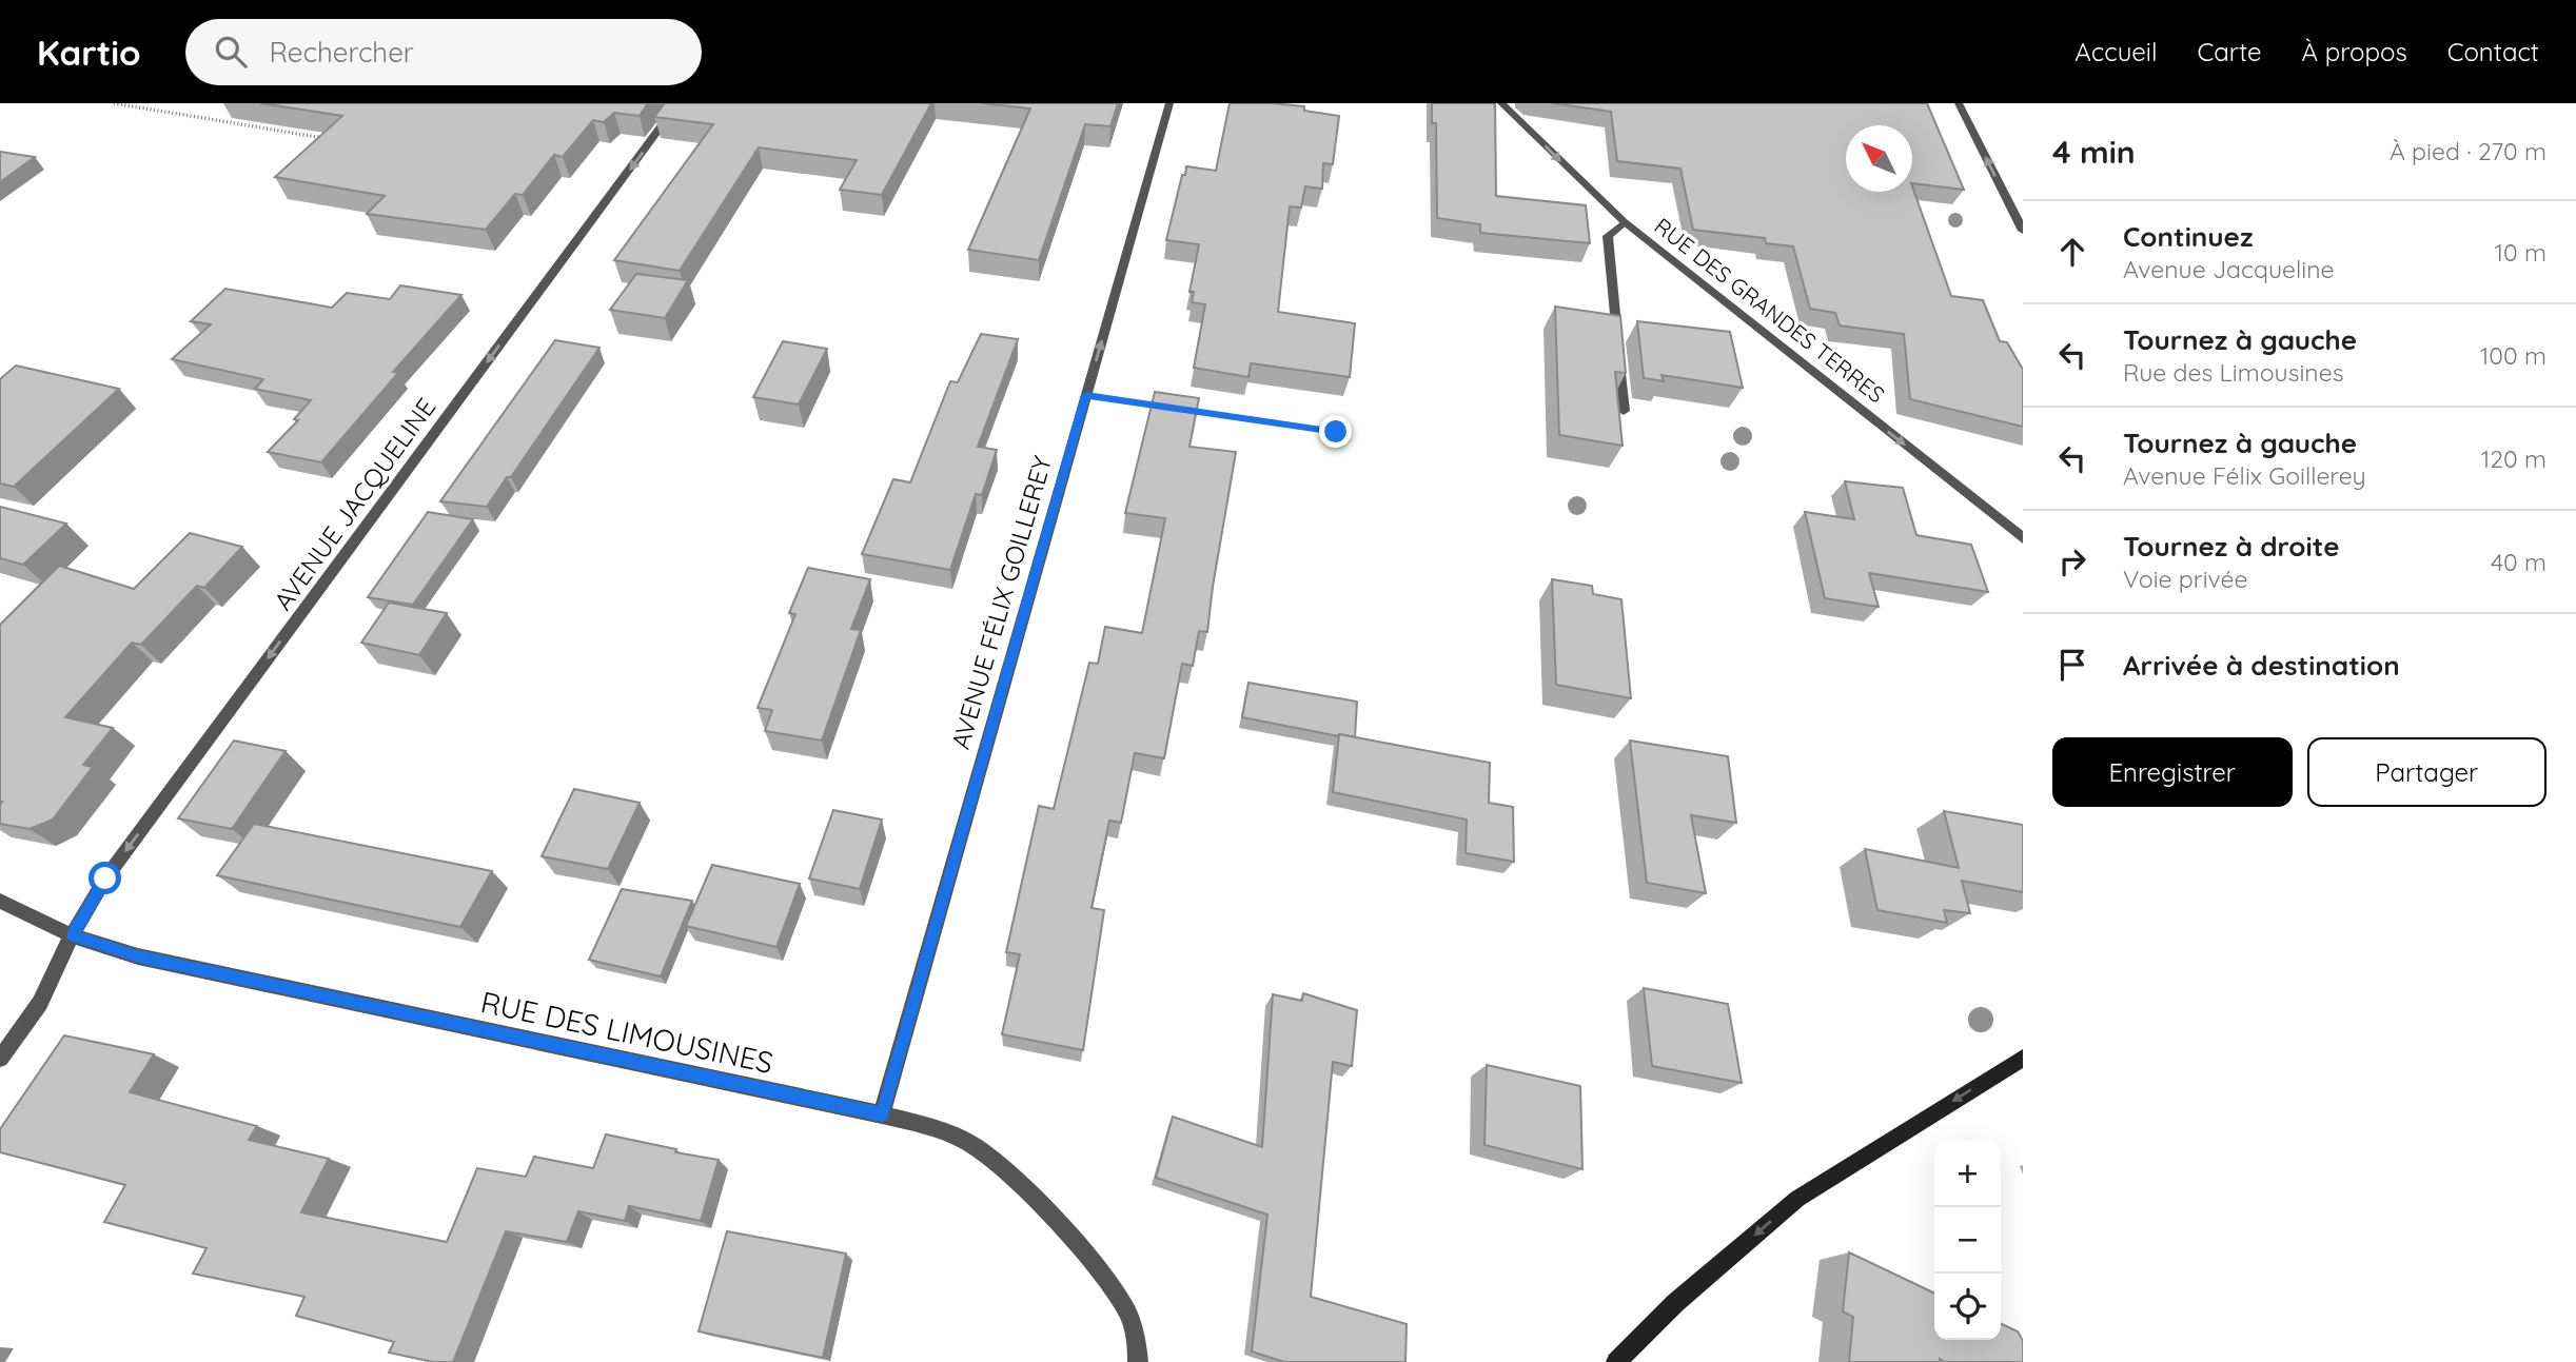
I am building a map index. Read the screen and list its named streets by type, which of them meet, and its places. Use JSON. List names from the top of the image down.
{
  "streets": {
    "street": [
      "RUE DES GRANDES TERRES",
      "AVENUE JACQUELINE",
      "AVENUE FÉLIX GOILLEREY",
      "RUE DES LIMOUSINES"
    ]
  },
  "crossings": [
    ["AVENUE JACQUELINE", "RUE DES LIMOUSINES"],
    ["AVENUE FÉLIX GOILLEREY", "RUE DES LIMOUSINES"]
  ],
  "one_way": ["RUE DES GRANDES TERRES", "AVENUE JACQUELINE"],
  "north": "top left",
  "page": {
    "header": "Kartio",
    "search": "Rechercher",
    "nav": [
      "Accueil",
      "Carte",
      "À propos",
      "Contact"
    ],
    "heading": ["4 min", "À pied · 270 m"],
    "list": [
      ["Continuez", "Avenue Jacqueline", "10 m"],
      ["Tournez à gauche", "Rue des Limousines", "100 m"],
      ["Tournez à gauche", "Avenue Félix Goillerey", "120 m"],
      ["Tournez à droite", "Voie privée", "40 m"],
      "Arrivée à destination"
    ],
    "buttons": ["Enregistrer", "Partager"],
    "map_buttons": ["+", "−"]
  }
}
